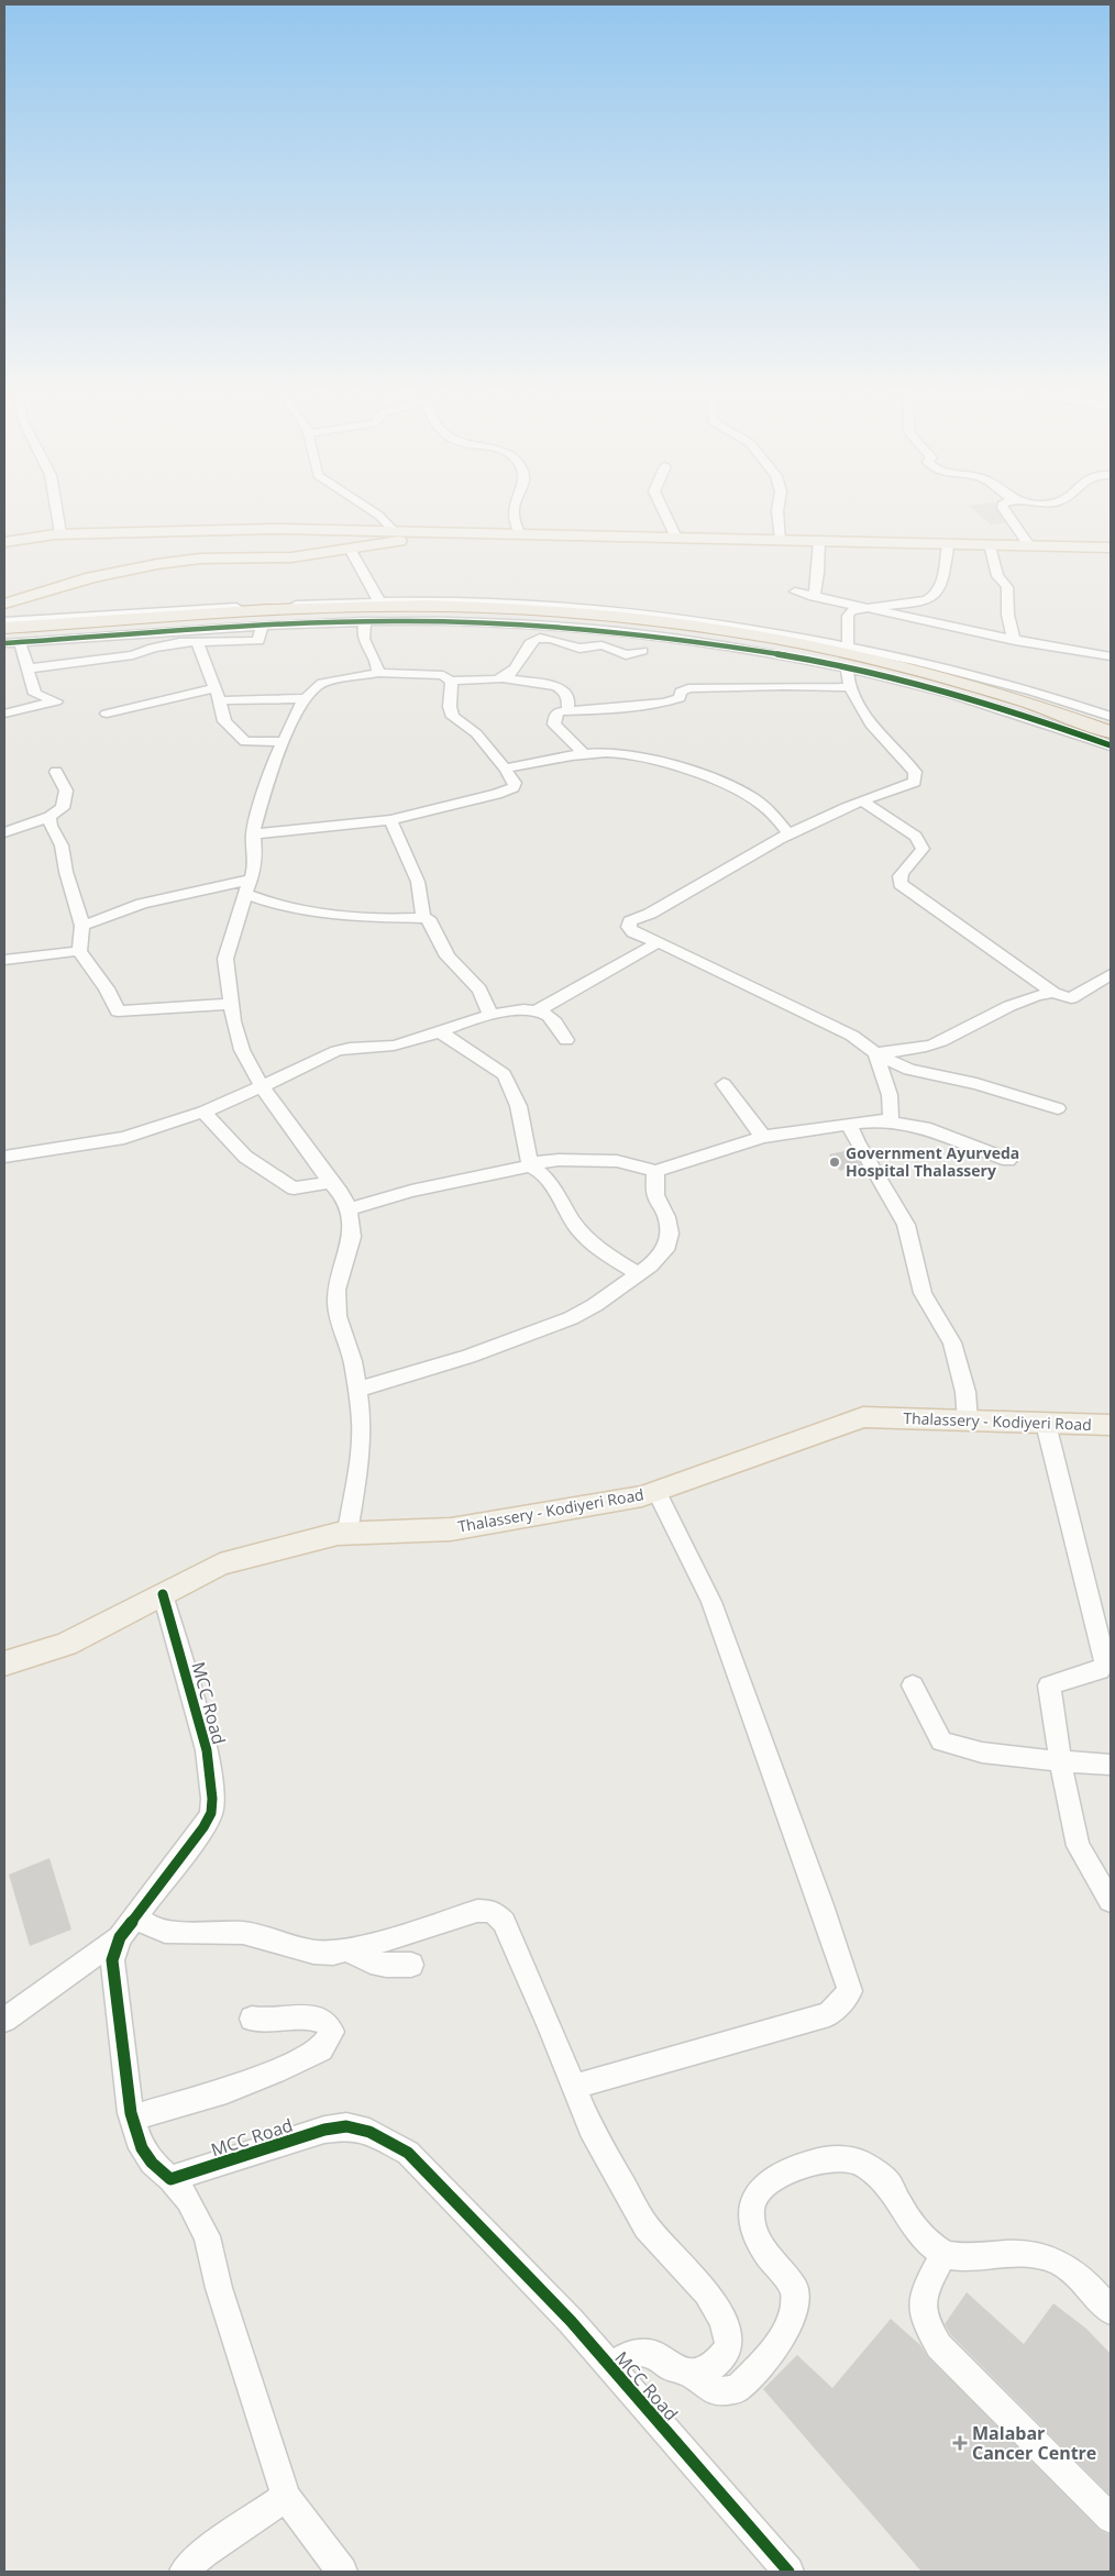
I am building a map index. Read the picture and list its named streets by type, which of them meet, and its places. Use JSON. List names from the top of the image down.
{
  "streets": {
    "main road": ["Thalassery - Kodiyeri Road"],
    "street": ["MCC Road"]
  },
  "crossings": [
    ["Thalassery - Kodiyeri Road", "MCC Road"]
  ],
  "places": {
    "other": ["Government Ayurveda Hospital Thalassery"],
    "health": ["Malabar Cancer Centre"]
  }
}
